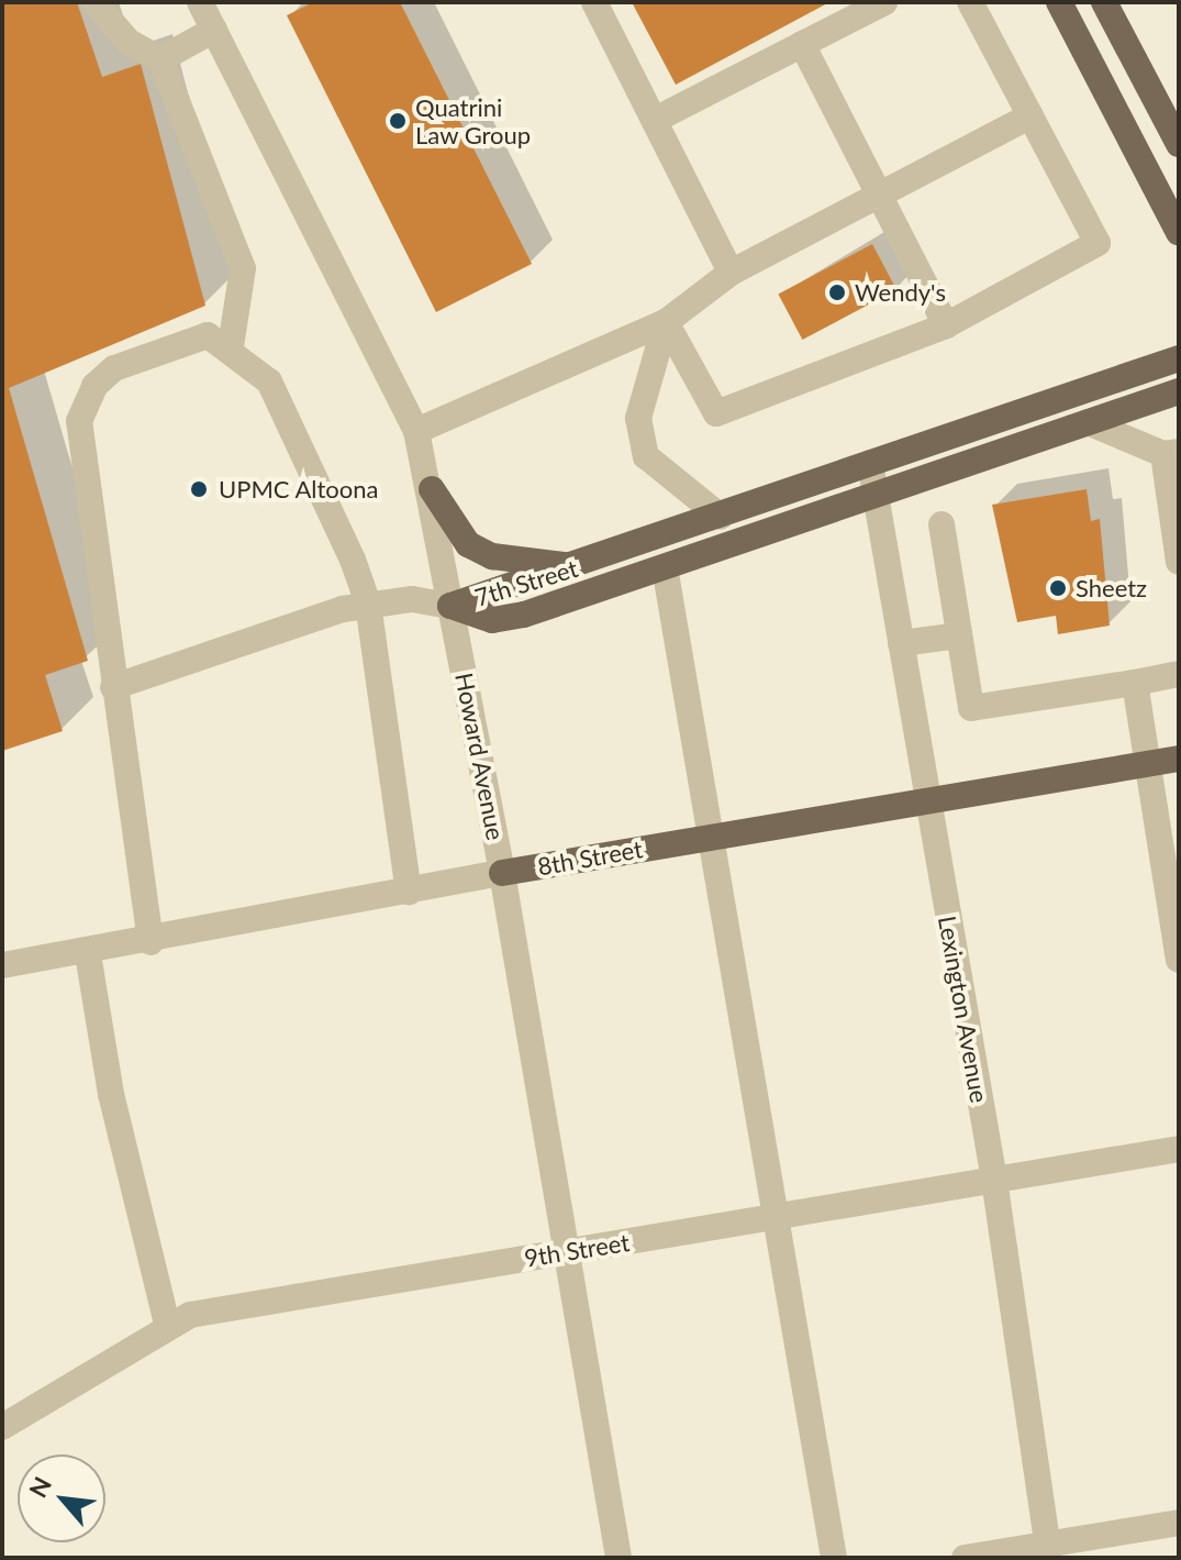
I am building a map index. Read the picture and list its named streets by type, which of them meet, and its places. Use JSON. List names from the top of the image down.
{
  "streets": {
    "main road": ["7th Street", "8th Street"],
    "street": ["Howard Avenue", "Lexington Avenue", "9th Street"]
  },
  "crossings": [
    ["7th Street", "Howard Avenue"],
    ["7th Street", "Lexington Avenue"],
    ["Howard Avenue", "8th Street"],
    ["Howard Avenue", "9th Street"],
    ["8th Street", "Lexington Avenue"],
    ["Lexington Avenue", "9th Street"]
  ],
  "places": [
    "Quatrini Law Group",
    "Wendy's",
    "UPMC Altoona",
    "Sheetz"
  ],
  "north": "top left"
}
